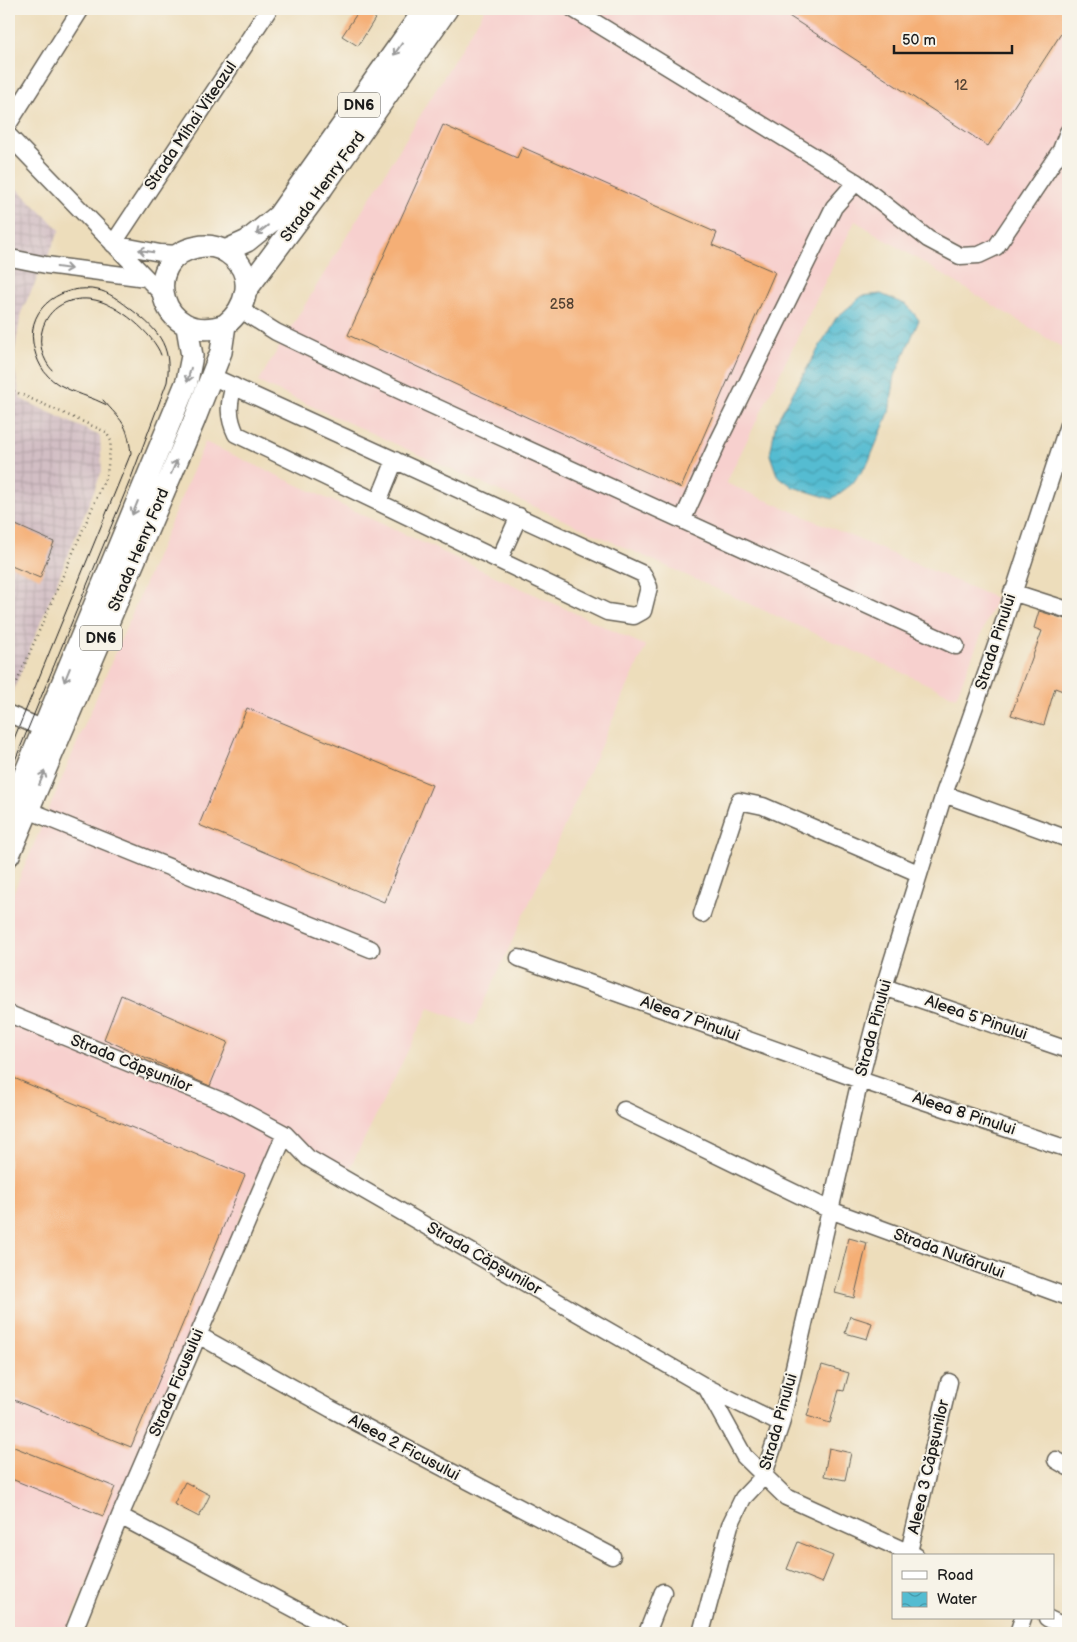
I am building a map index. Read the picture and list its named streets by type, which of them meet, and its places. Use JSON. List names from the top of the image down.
{
  "streets": {
    "main road": ["DN6", "Strada Henry Ford"],
    "street": [
      "Strada Mihai Viteazul",
      "Strada Pinului",
      "Aleea 5 Pinului",
      "Aleea 7 Pinului",
      "Strada Căpșunilor",
      "Aleea 8 Pinului",
      "Strada Nufărului",
      "Strada Ficusului",
      "Aleea 2 Ficusului",
      "Aleea 3 Căpșunilor"
    ]
  },
  "crossings": [
    ["Strada Pinului", "Aleea 5 Pinului"],
    ["Strada Pinului", "Aleea 7 Pinului"],
    ["Strada Pinului", "Strada Căpșunilor"],
    ["Strada Pinului", "Aleea 8 Pinului"],
    ["Strada Pinului", "Strada Nufărului"],
    ["Aleea 7 Pinului", "Aleea 8 Pinului"],
    ["Strada Căpșunilor", "Strada Ficusului"],
    ["Strada Ficusului", "Aleea 2 Ficusului"]
  ],
  "house_numbers": ["12", "258"],
  "legend": ["Road", "Water"],
  "scale_bar": "50 m"
}
